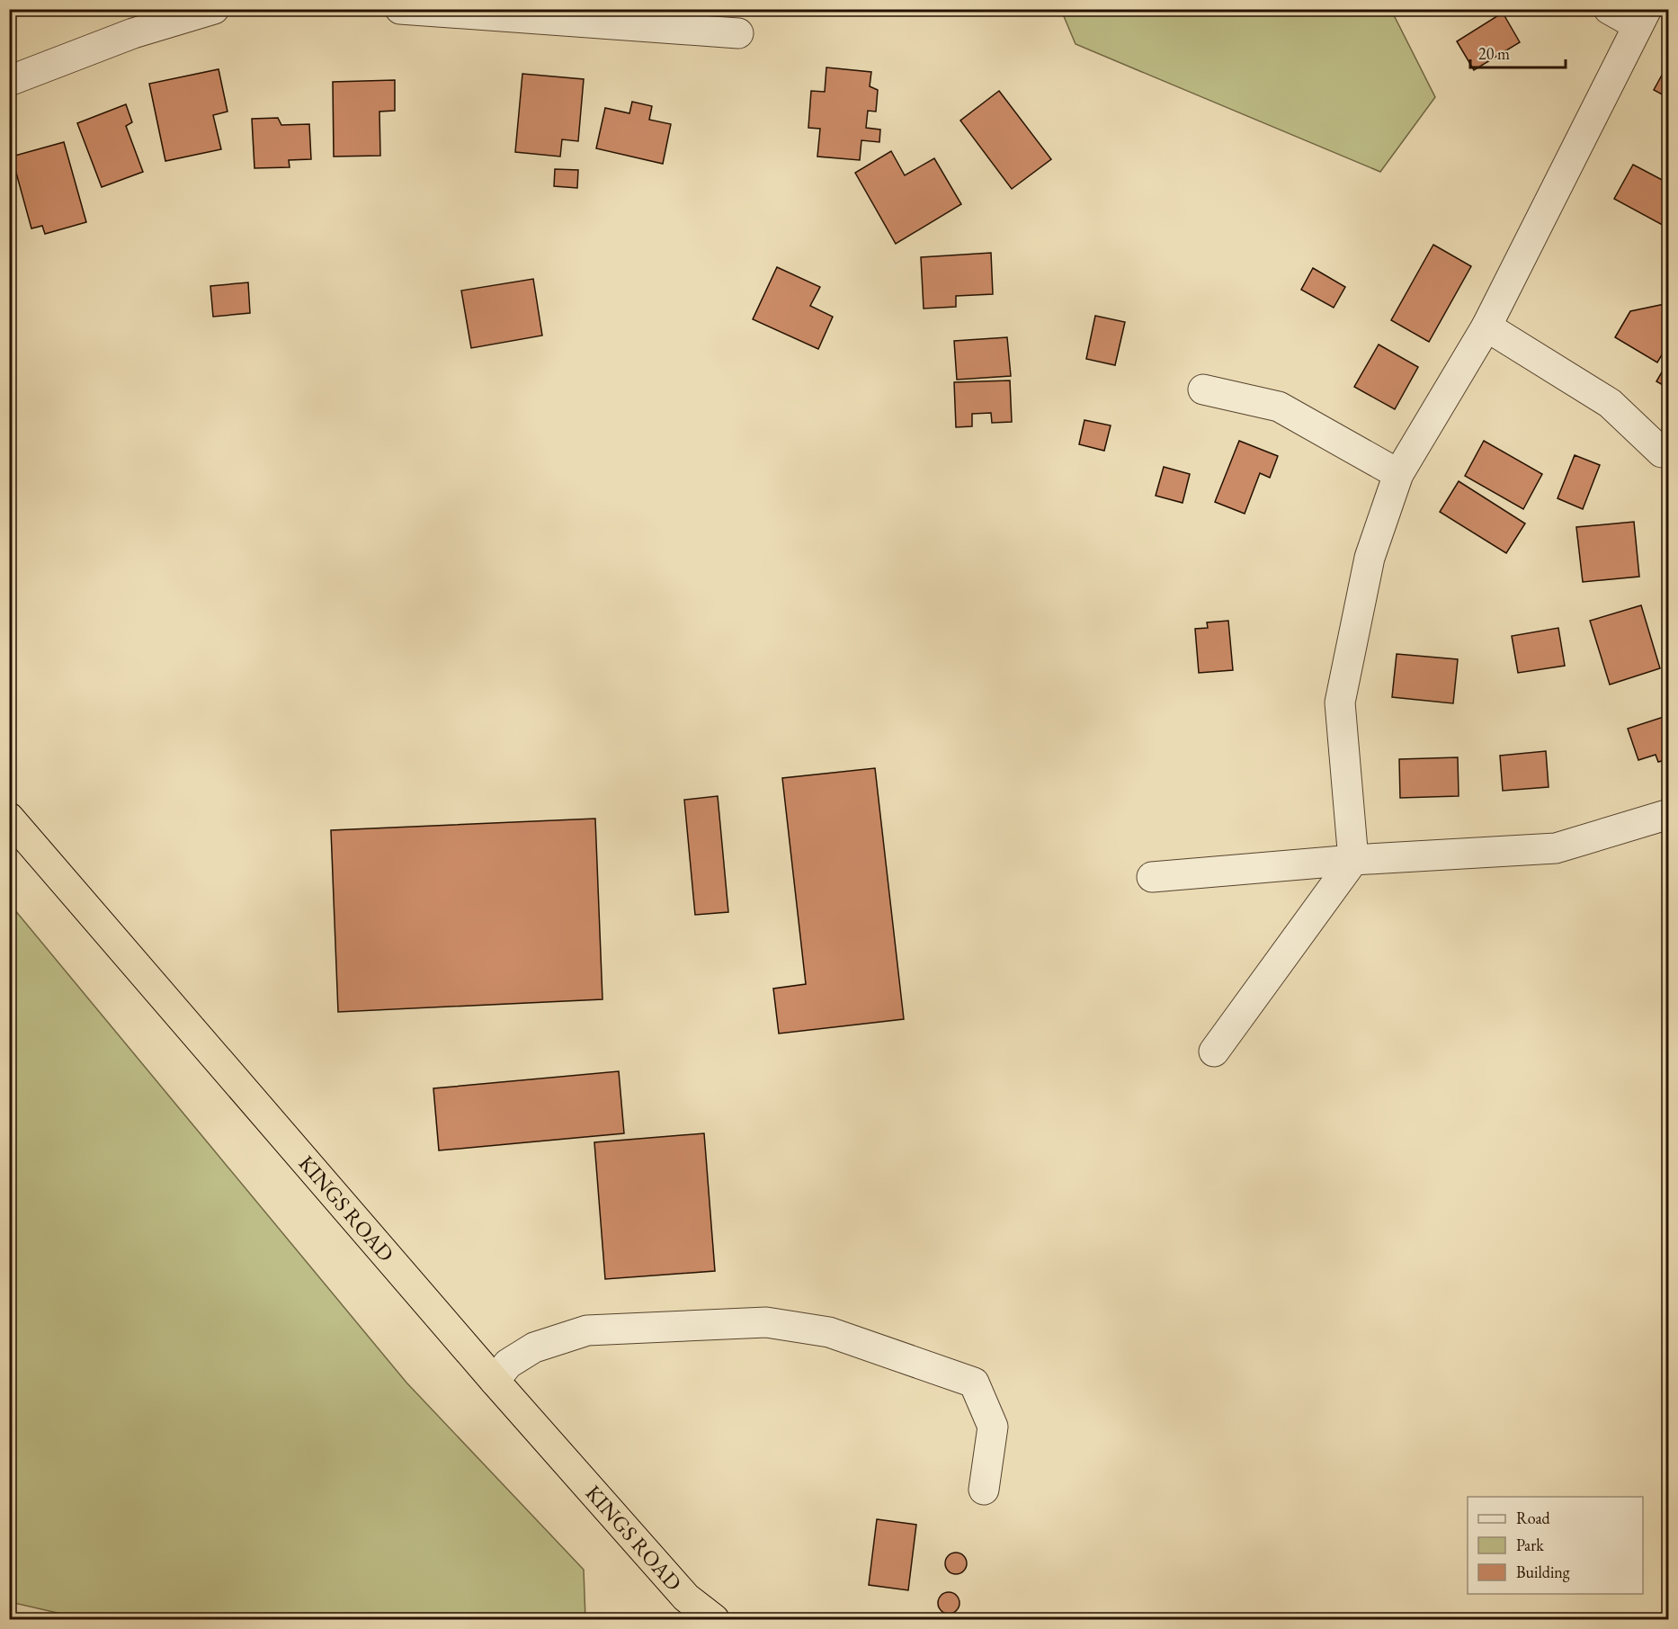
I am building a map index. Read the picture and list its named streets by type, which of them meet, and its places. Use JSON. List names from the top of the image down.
{
  "streets": {
    "highway": ["KINGS ROAD"]
  },
  "legend": ["Road", "Park", "Building"],
  "scale_bar": "20 m"
}
